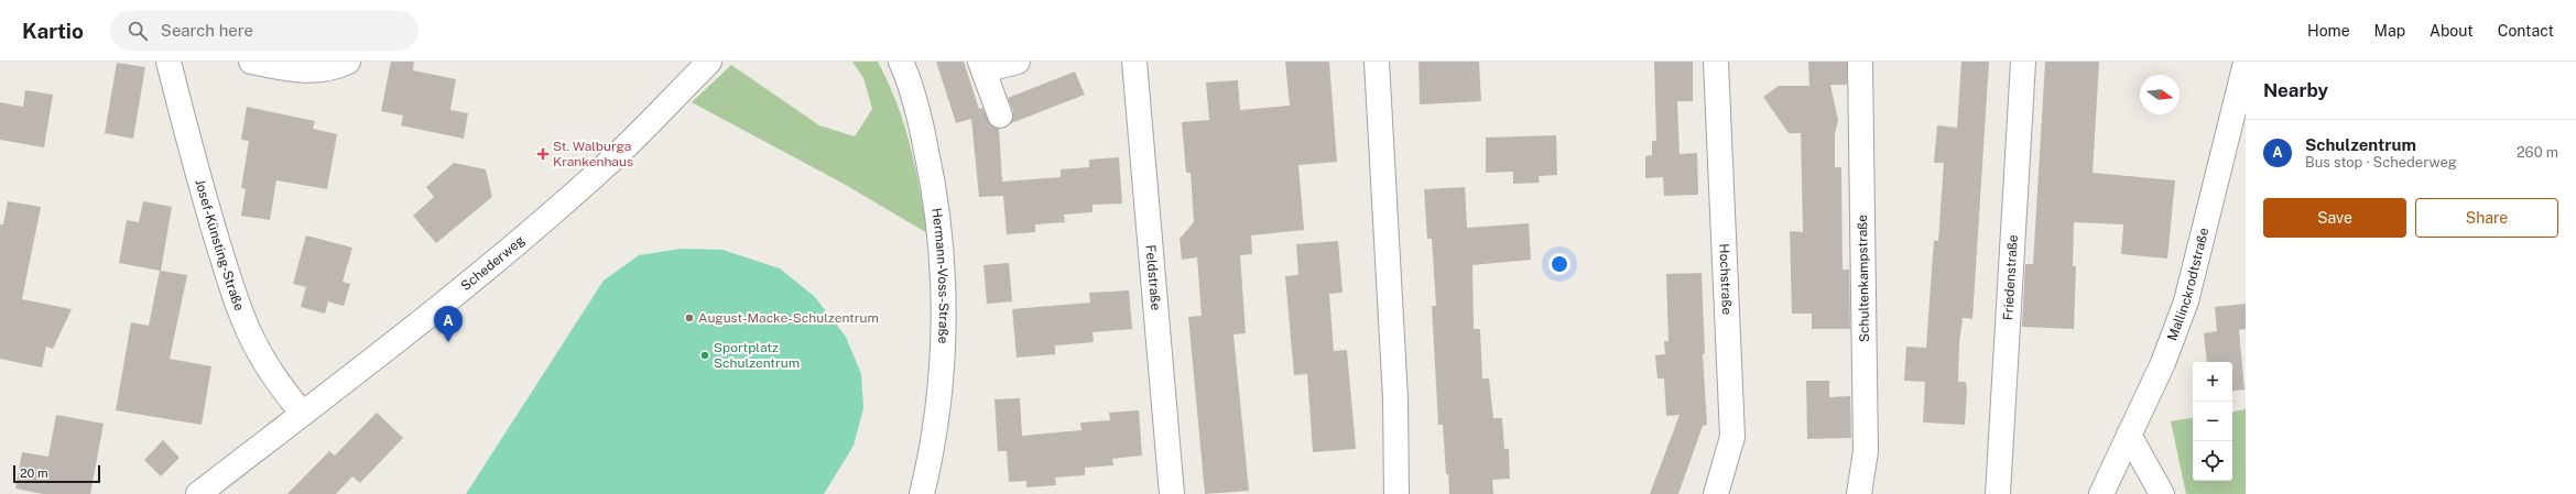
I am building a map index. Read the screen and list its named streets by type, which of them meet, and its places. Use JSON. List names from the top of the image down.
{
  "streets": {
    "street": [
      "Josef-Künsting-Straße",
      "Schederweg",
      "Hermann-Voss-Straße",
      "Feldstraße",
      "Friedenstraße",
      "Hochstraße",
      "Schultenkampstraße",
      "Mallinckrodtstraße"
    ]
  },
  "crossings": [
    ["Josef-Künsting-Straße", "Schederweg"]
  ],
  "places": {
    "health": ["St. Walburga Krankenhaus"],
    "other": ["August-Macke-Schulzentrum", "Sportplatz Schulzentrum"]
  },
  "scale_bar": "20 m",
  "north": "right",
  "page": {
    "header": "Kartio",
    "search": "Search here",
    "nav": [
      "Home",
      "Map",
      "About",
      "Contact"
    ],
    "heading": "Nearby",
    "list": [
      {
        "mark": "A",
        "name": "Schulzentrum",
        "note": "Bus stop · Schederweg",
        "value": "260 m"
      }
    ],
    "buttons": ["Save", "Share"],
    "pins": "A",
    "map_buttons": ["+", "−"],
    "scale": "20 m"
  }
}
